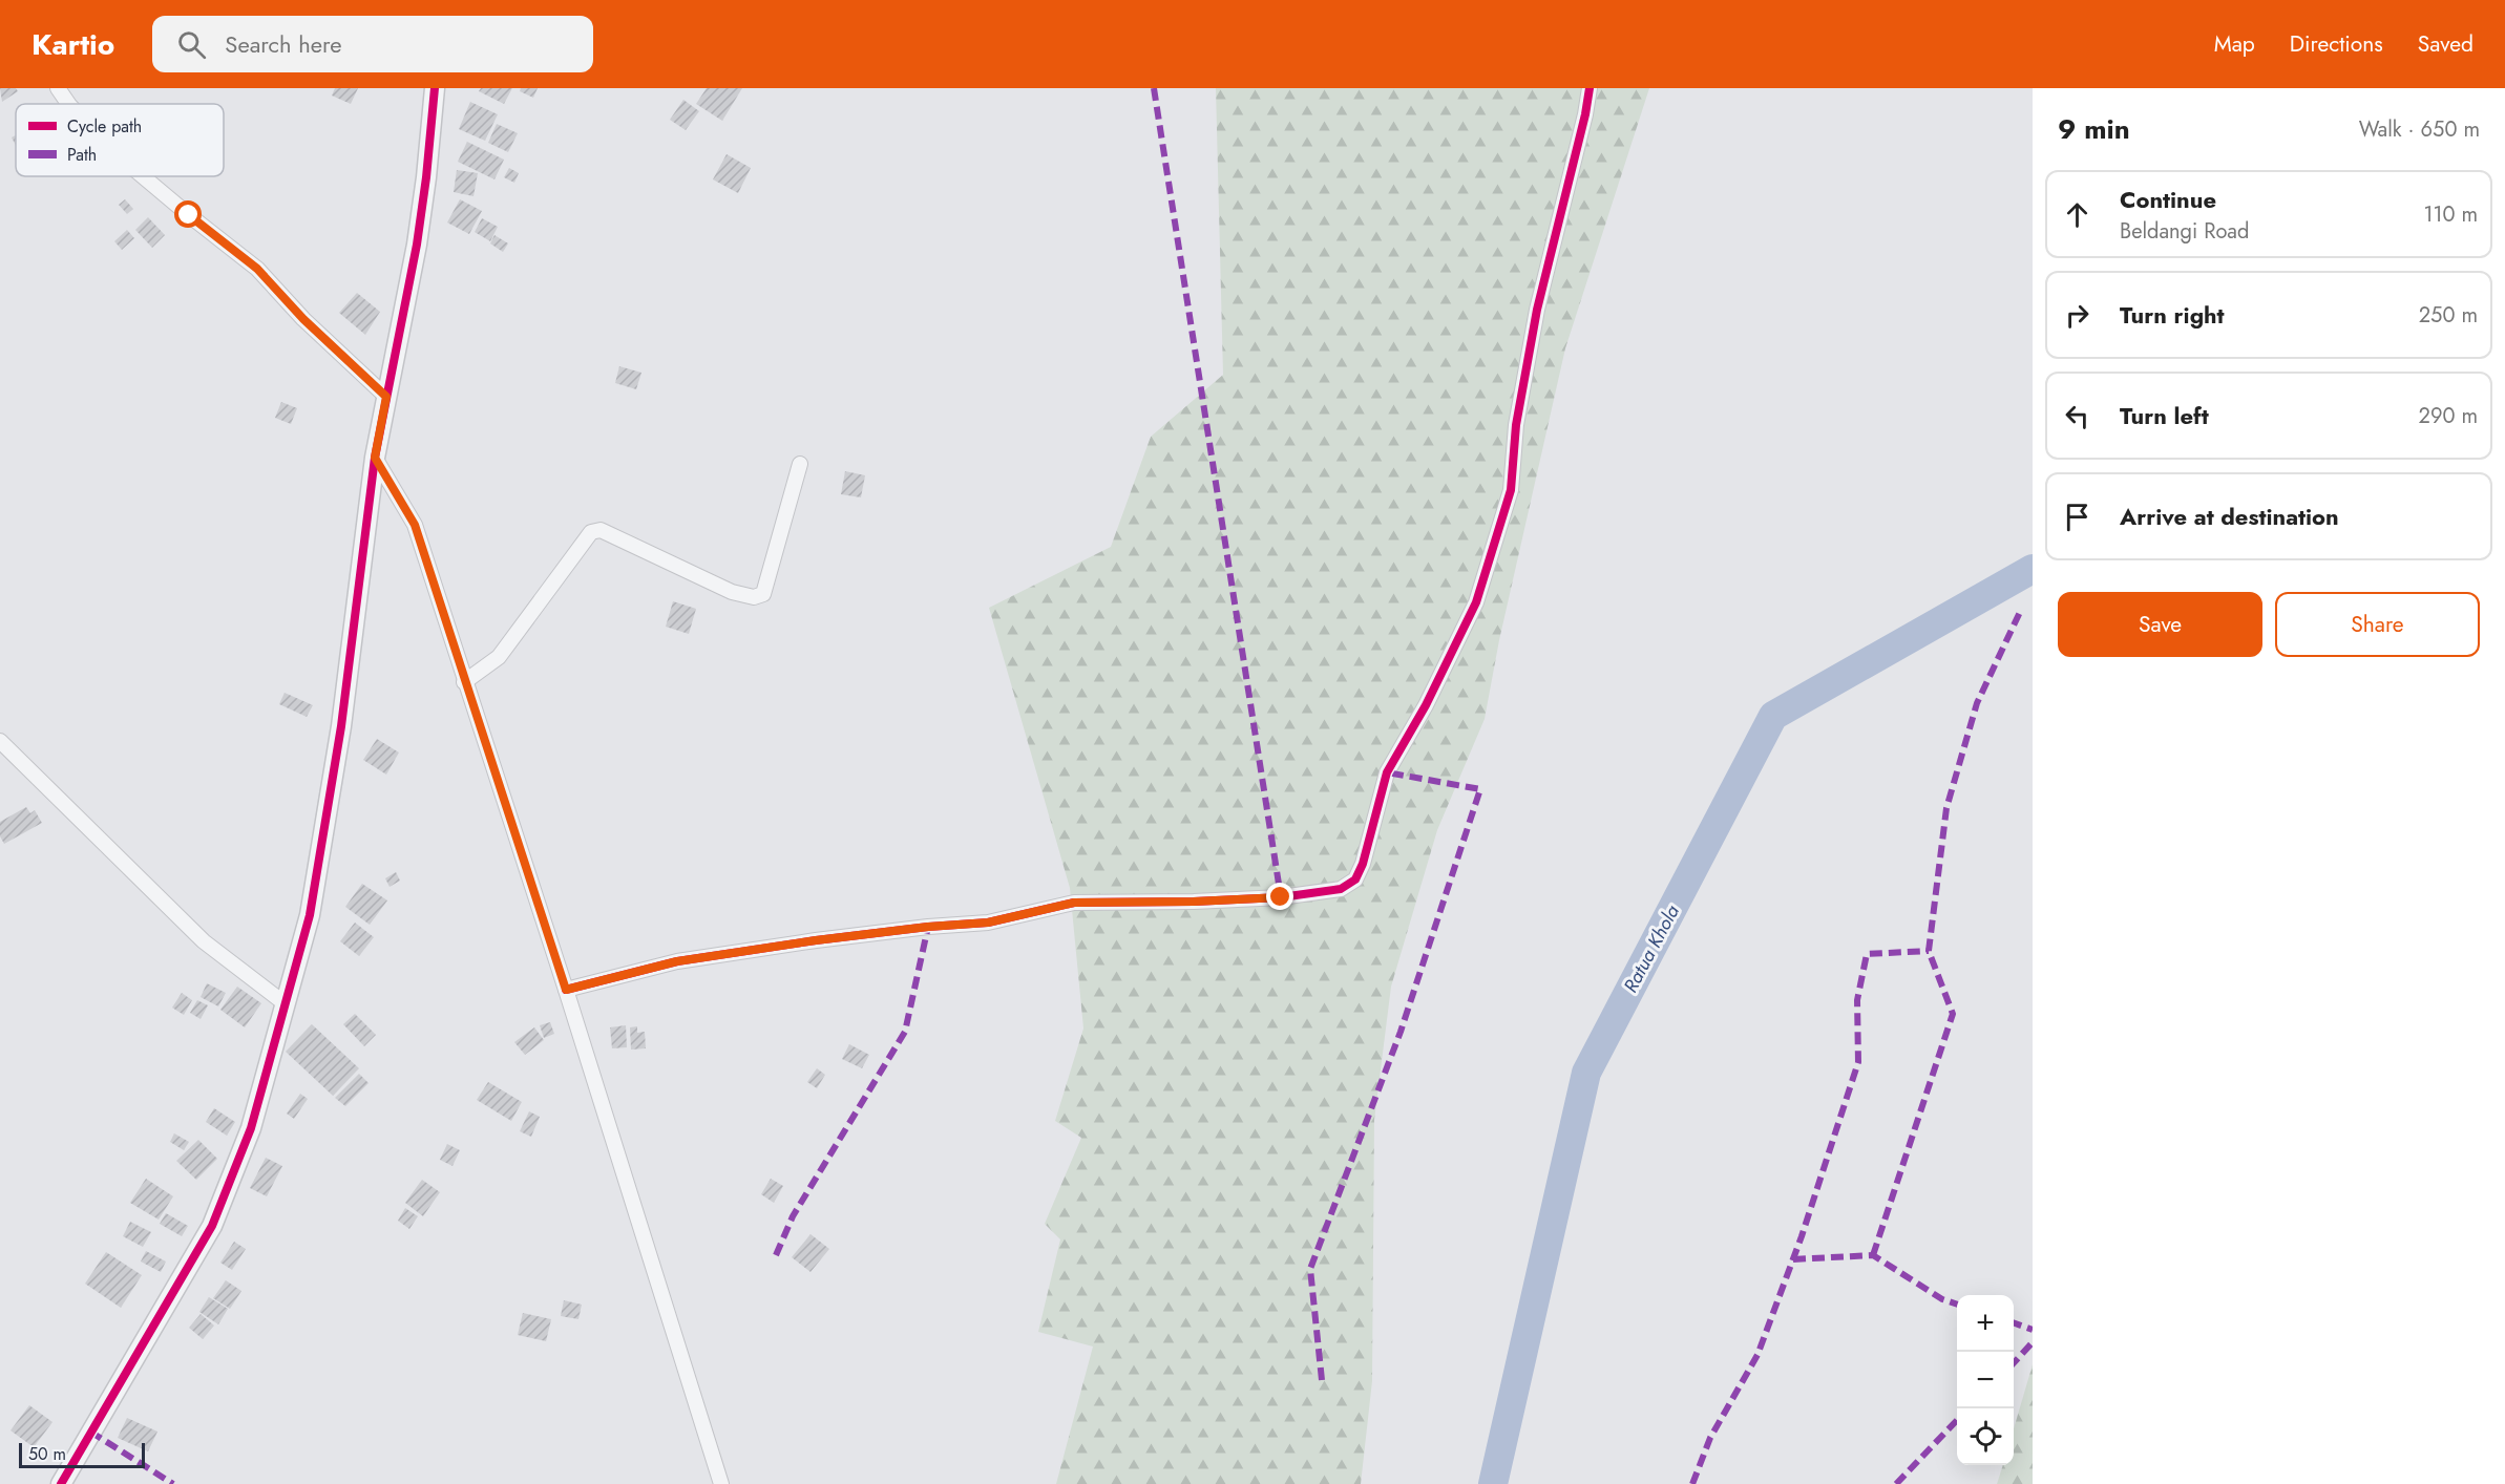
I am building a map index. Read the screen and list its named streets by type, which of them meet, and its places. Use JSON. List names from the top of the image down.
{
  "water": ["Ratua Khola"],
  "legend": ["Cycle path", "Path"],
  "scale_bar": "50 m",
  "page": {
    "header": "Kartio",
    "search": "Search here",
    "nav": ["Map", "Directions", "Saved"],
    "heading": ["9 min", "Walk · 650 m"],
    "list": [
      ["Continue", "Beldangi Road", "110 m"],
      ["Turn right", "250 m"],
      ["Turn left", "290 m"],
      "Arrive at destination"
    ],
    "buttons": ["Save", "Share"],
    "map_buttons": ["+", "−"],
    "scale": "50 m"
  }
}
